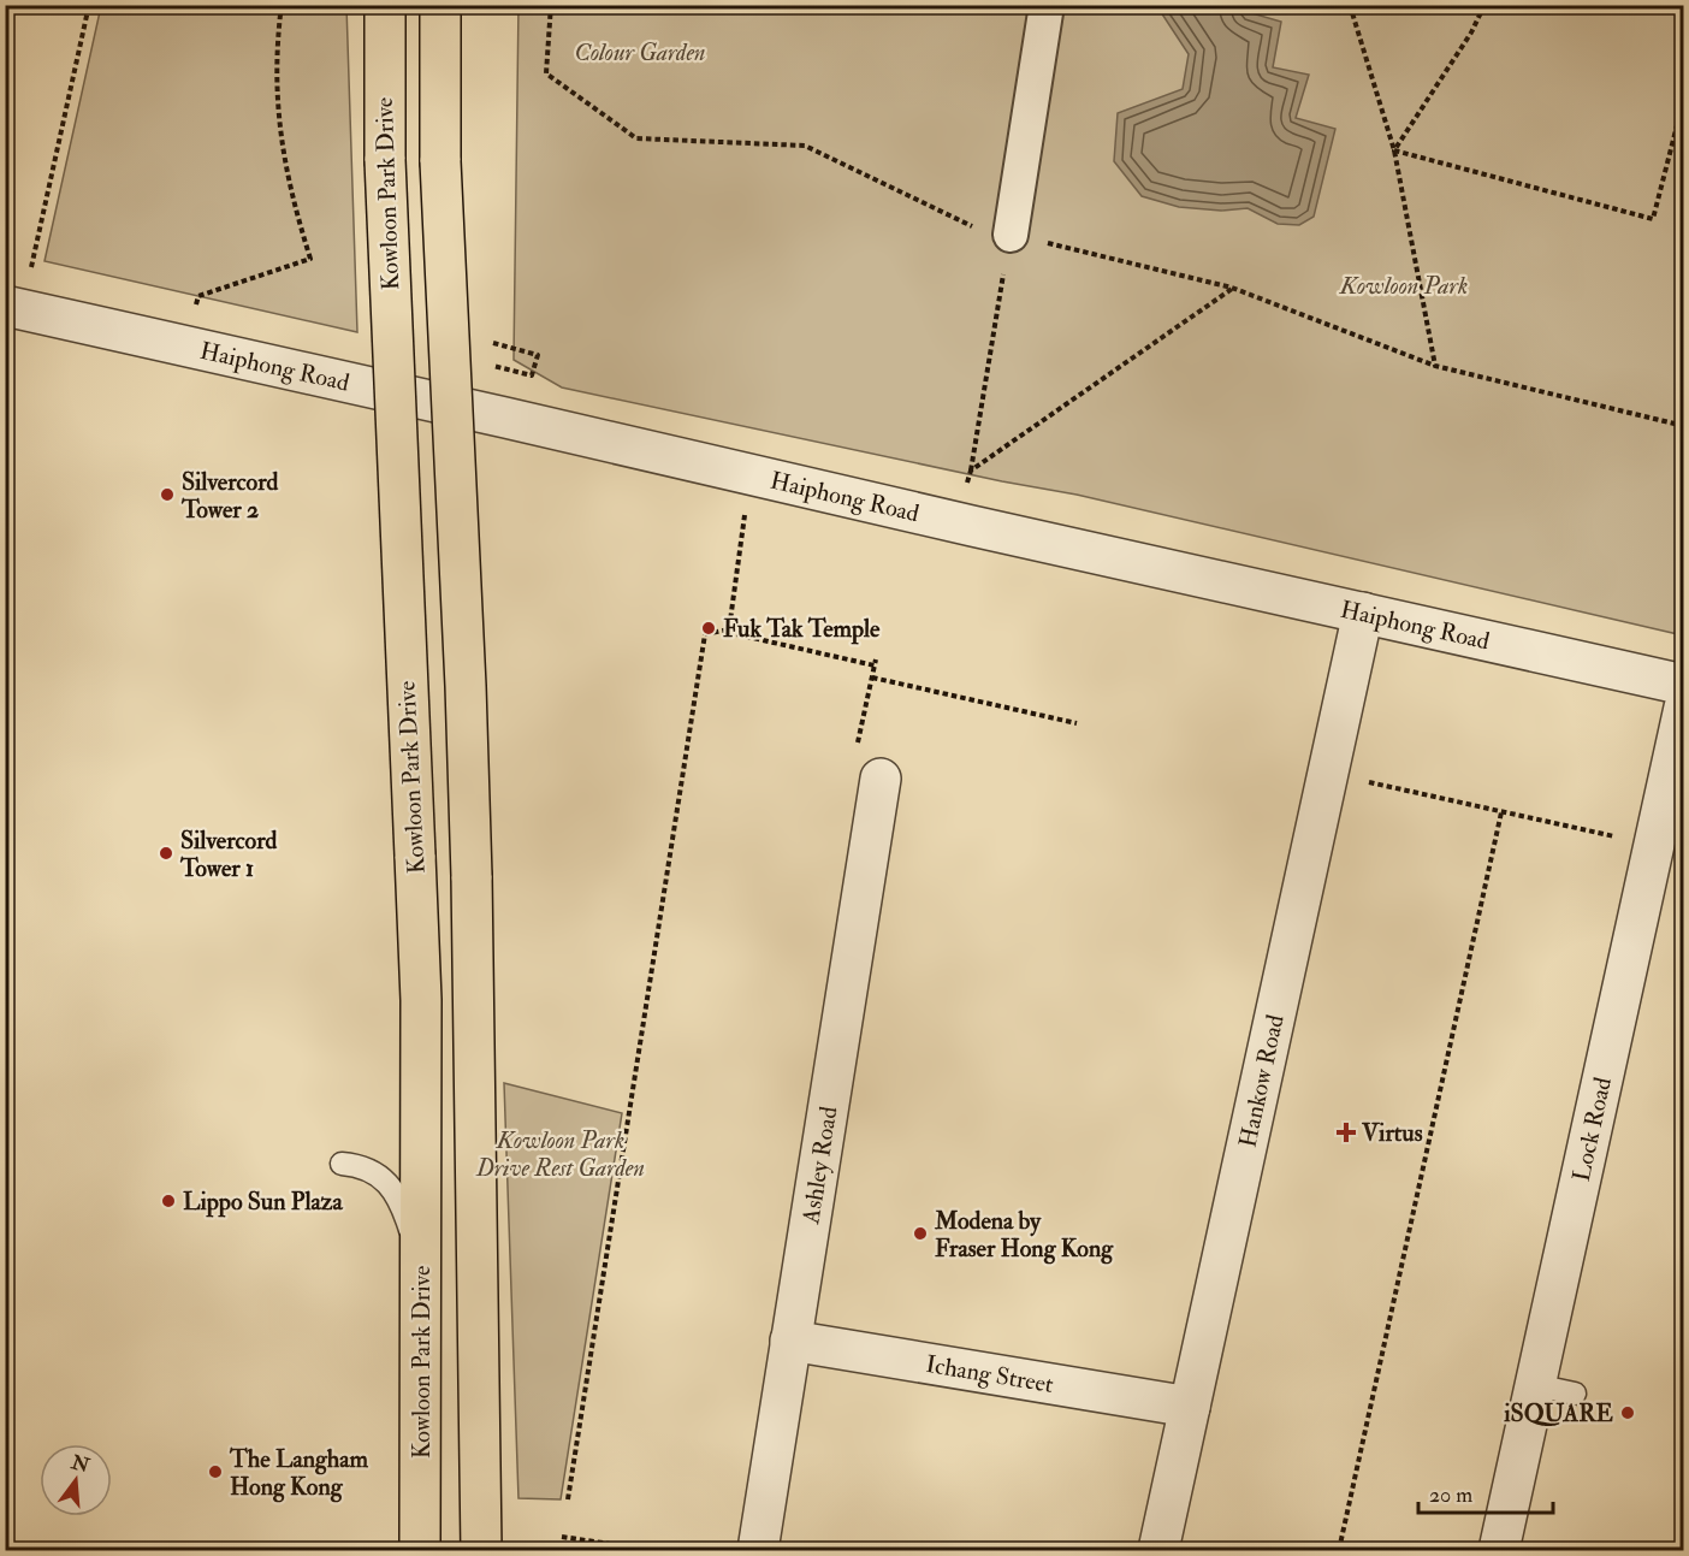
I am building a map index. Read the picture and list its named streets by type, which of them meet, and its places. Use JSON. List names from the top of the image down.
{
  "streets": {
    "main road": ["Kowloon Park Drive"],
    "street": [
      "Haiphong Road",
      "Hankow Road",
      "Lock Road",
      "Ashley Road",
      "Ichang Street"
    ]
  },
  "crossings": [
    ["Haiphong Road", "Hankow Road"],
    ["Hankow Road", "Ichang Street"],
    ["Ashley Road", "Ichang Street"]
  ],
  "parks": ["Colour Garden", "Kowloon Park", "Kowloon Park Drive Rest Garden"],
  "places": {
    "other": [
      "Silvercord Tower 2",
      "Fuk Tak Temple",
      "Silvercord Tower 1",
      "Lippo Sun Plaza",
      "Modena by Fraser Hong Kong",
      "iSQUARE",
      "The Langham Hong Kong"
    ],
    "health": ["Virtus"]
  },
  "scale_bar": "20 m",
  "north": "top"
}
